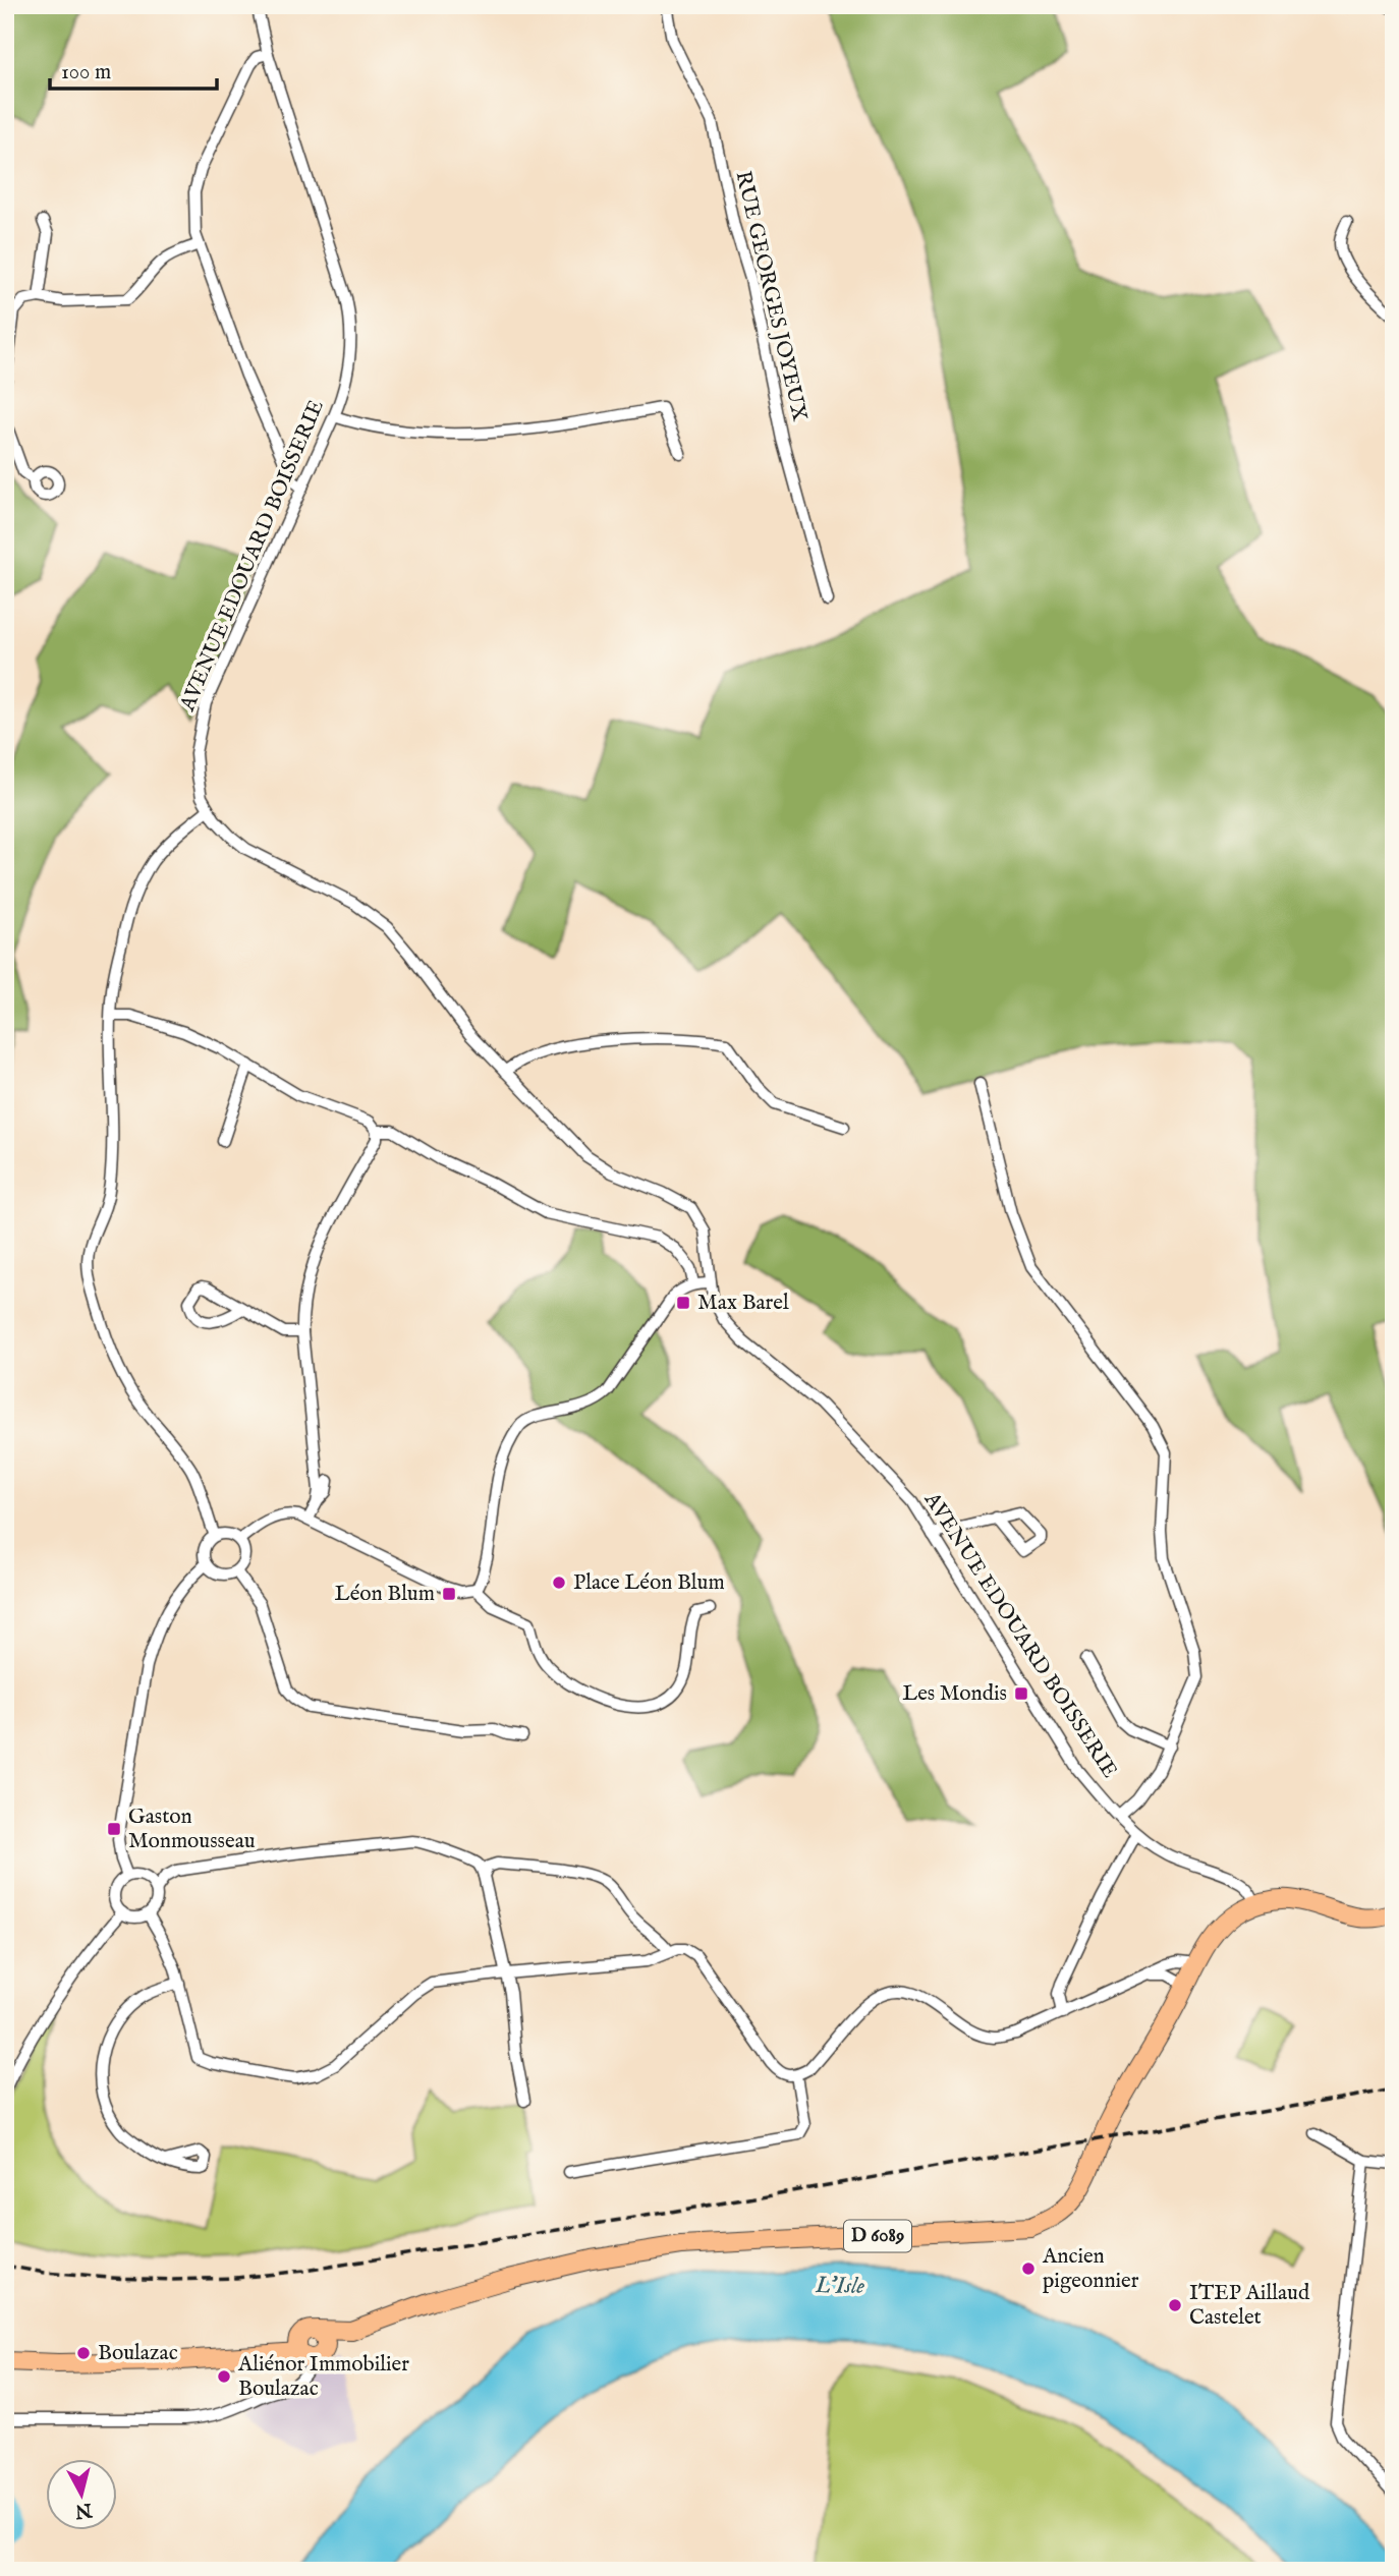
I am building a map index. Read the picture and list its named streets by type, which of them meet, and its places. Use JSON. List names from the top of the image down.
{
  "streets": {
    "main road": ["D 6089"],
    "street": ["RUE GEORGES JOYEUX", "AVENUE EDOUARD BOISSERIE"]
  },
  "crossings": [
    ["AVENUE EDOUARD BOISSERIE", "D 6089"]
  ],
  "water": ["L'Isle"],
  "places": {
    "transit": [
      "Max Barel",
      "Léon Blum",
      "Les Mondis",
      "Gaston Monmousseau"
    ],
    "other": [
      "Place Léon Blum",
      "Ancien pigeonnier",
      "ITEP Aillaud Castelet",
      "Boulazac",
      "Aliénor Immobilier Boulazac"
    ]
  },
  "scale_bar": "100 m",
  "north": "bottom"
}
